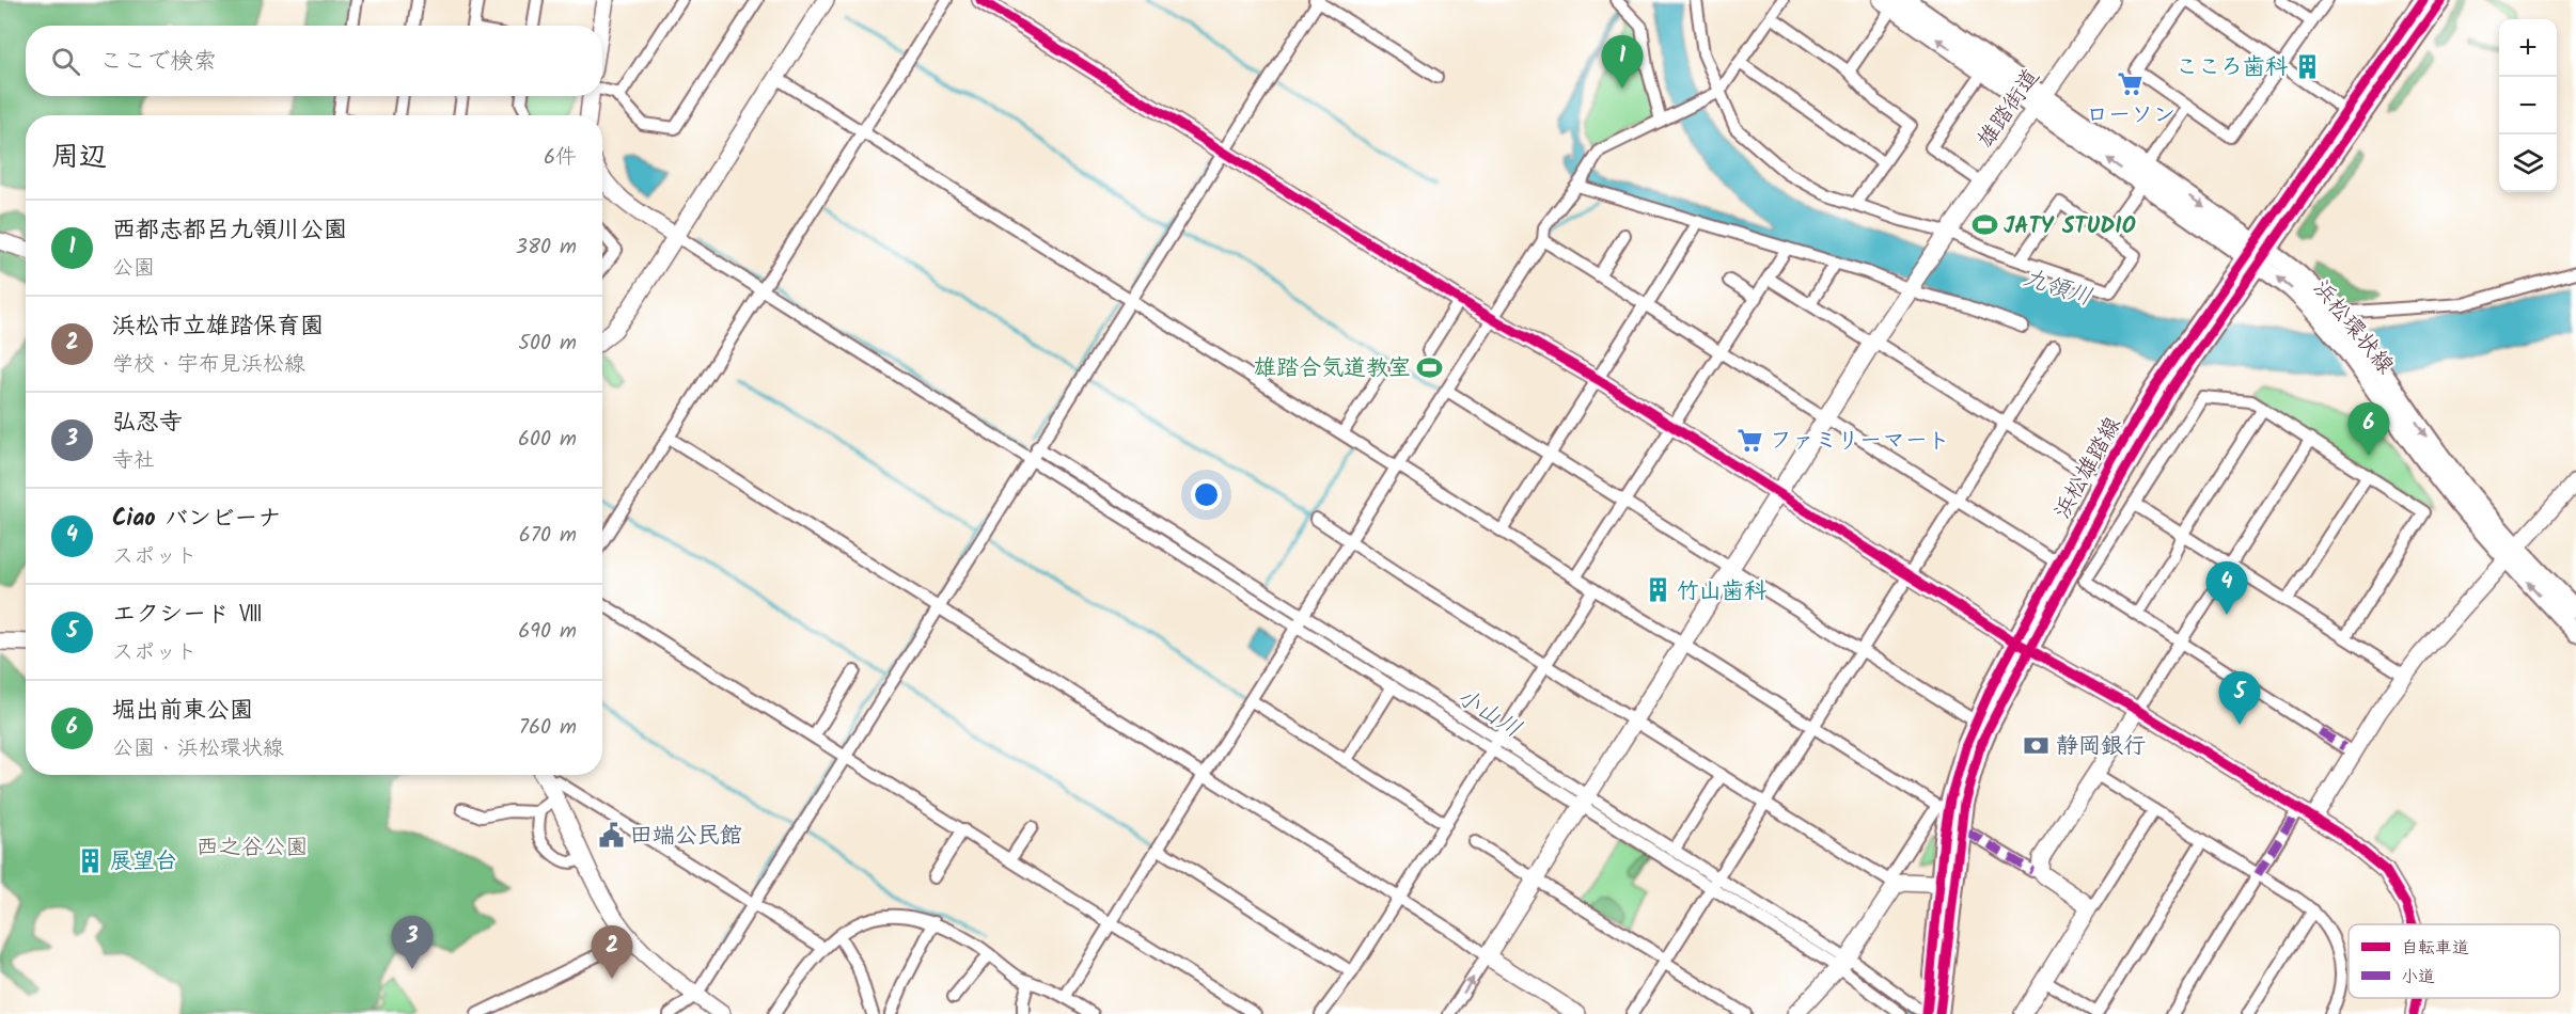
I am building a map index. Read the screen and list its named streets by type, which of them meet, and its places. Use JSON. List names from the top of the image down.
{
  "streets": {
    "main road": ["浜松環状線", "浜松雄踏線"],
    "street": ["雄踏街道"]
  },
  "crossings": [
    ["雄踏街道", "浜松環状線"],
    ["浜松環状線", "浜松雄踏線"]
  ],
  "water": ["九領川", "小山川"],
  "parks": ["西之谷公園"],
  "places": {
    "building": ["こころ歯科", "竹山歯科", "展望台"],
    "supermarket": ["ローソン", "ファミリーマート"],
    "sports": ["JATY STUDIO", "雄踏合気道教室"],
    "bank": ["静岡銀行"],
    "public building": ["田端公民館"]
  },
  "legend": ["自転車道", "小道"],
  "page": {
    "map_buttons": ["+", "−"],
    "search": "ここで検索",
    "pins": [
      "1",
      "6",
      "4",
      "5",
      "3",
      "2"
    ],
    "heading": ["周辺", "6件"],
    "list": [
      {
        "mark": "1",
        "name": "西都志都呂九領川公園",
        "note": "公園",
        "value": "380 m"
      },
      {
        "mark": "2",
        "name": "浜松市立雄踏保育園",
        "note": "学校 · 宇布見浜松線",
        "value": "500 m"
      },
      {
        "mark": "3",
        "name": "弘忍寺",
        "note": "寺社",
        "value": "600 m"
      },
      {
        "mark": "4",
        "name": "Ciao バンビーナ",
        "note": "スポット",
        "value": "670 m"
      },
      {
        "mark": "5",
        "name": "エクシード Ⅷ",
        "note": "スポット",
        "value": "690 m"
      },
      {
        "mark": "6",
        "name": "堀出前東公園",
        "note": "公園 · 浜松環状線",
        "value": "760 m"
      }
    ]
  }
}
